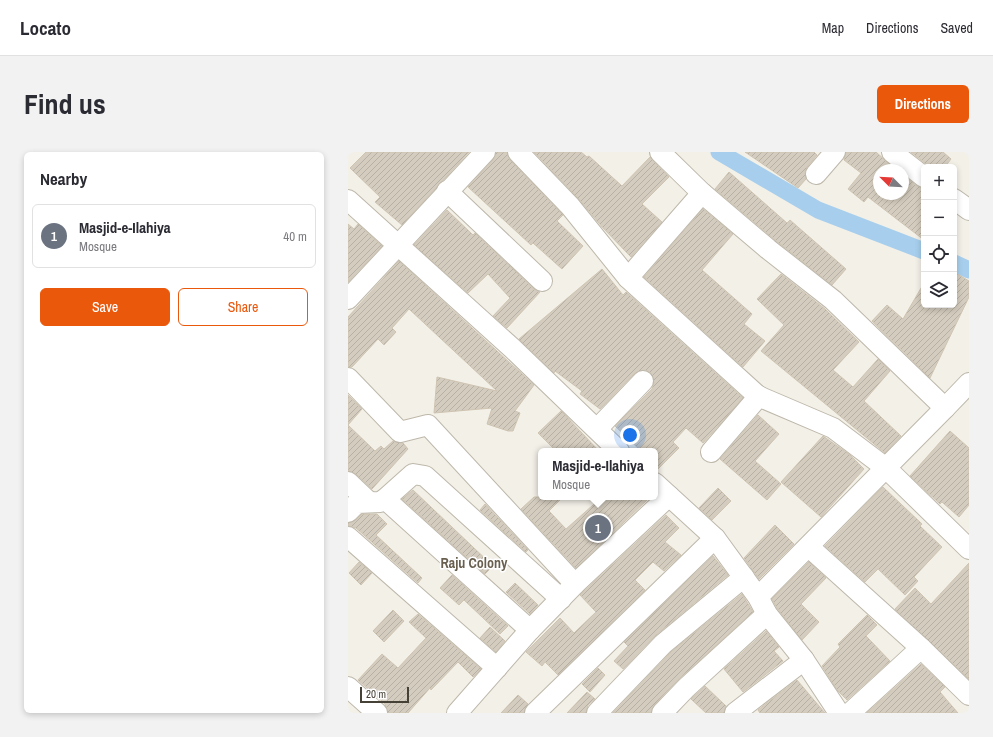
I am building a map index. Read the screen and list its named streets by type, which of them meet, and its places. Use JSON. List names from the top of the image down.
{
  "districts": ["Raju Colony"],
  "scale_bar": "20 m",
  "north": "top left",
  "page": {
    "header": "Locato",
    "nav": ["Map", "Directions", "Saved"],
    "title": "Find us",
    "buttons": [
      "Directions",
      ["Save", "Share"]
    ],
    "heading": "Nearby",
    "map_buttons": ["+", "−"],
    "list": [
      {
        "mark": "1",
        "name": "Masjid-e-Ilahiya",
        "note": "Mosque",
        "value": "40 m"
      }
    ],
    "popup": ["Masjid-e-Ilahiya", "Mosque"],
    "pins": "1",
    "scale": "20 m"
  }
}
